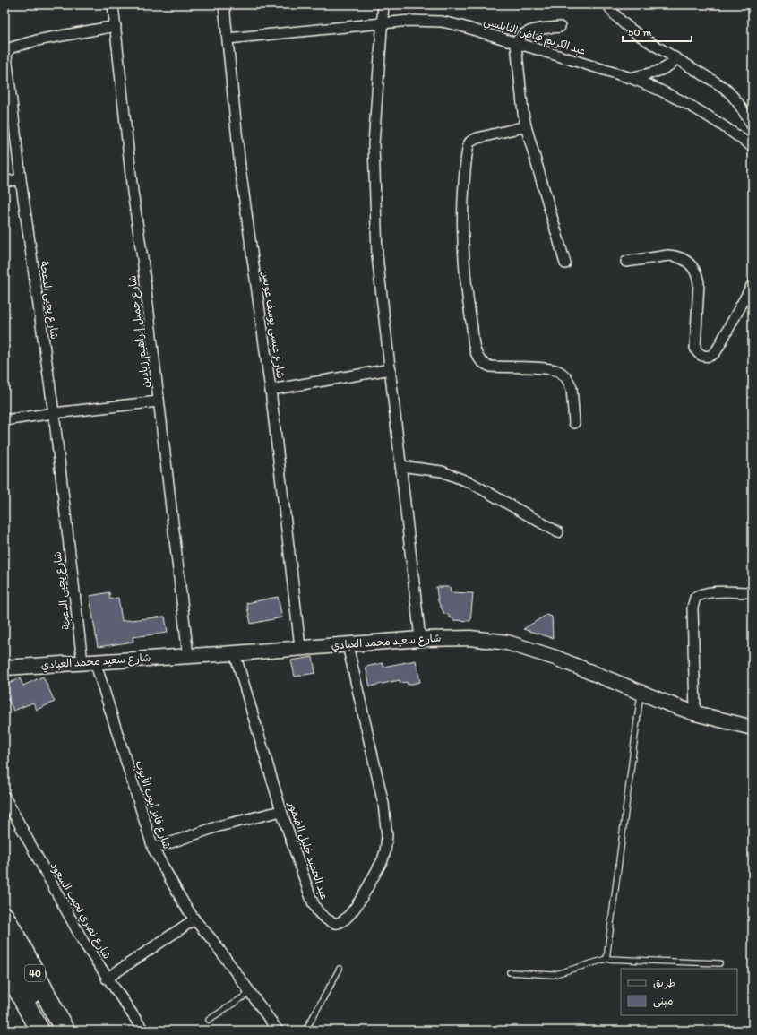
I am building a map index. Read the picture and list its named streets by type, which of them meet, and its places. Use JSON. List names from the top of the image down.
{
  "streets": {
    "highway": ["40"],
    "street": [
      "عبد الكريم فياض النابلسي",
      "شارع يحيى الدعجة",
      "شارع عيسى يوسف عويس",
      "شارع جميل إبراهيم زيادين",
      "شارع سعيد محمد العبادي",
      "شارع فايز أيوب الأيوب",
      "عبد الحميد خليل الضمور",
      "شارع نصري نجيب السعود"
    ]
  },
  "crossings": [
    ["عبد الكريم فياض النابلسي", "شارع عيسى يوسف عويس"],
    ["شارع يحيى الدعجة", "شارع جميل إبراهيم زيادين"],
    ["شارع يحيى الدعجة", "شارع سعيد محمد العبادي"],
    ["شارع يحيى الدعجة", "شارع فايز أيوب الأيوب"],
    ["شارع عيسى يوسف عويس", "شارع سعيد محمد العبادي"],
    ["شارع جميل إبراهيم زيادين", "شارع سعيد محمد العبادي"],
    ["شارع سعيد محمد العبادي", "شارع فايز أيوب الأيوب"],
    ["شارع سعيد محمد العبادي", "عبد الحميد خليل الضمور"]
  ],
  "legend": ["طريق", "مبنى"],
  "scale_bar": "50 m"
}
